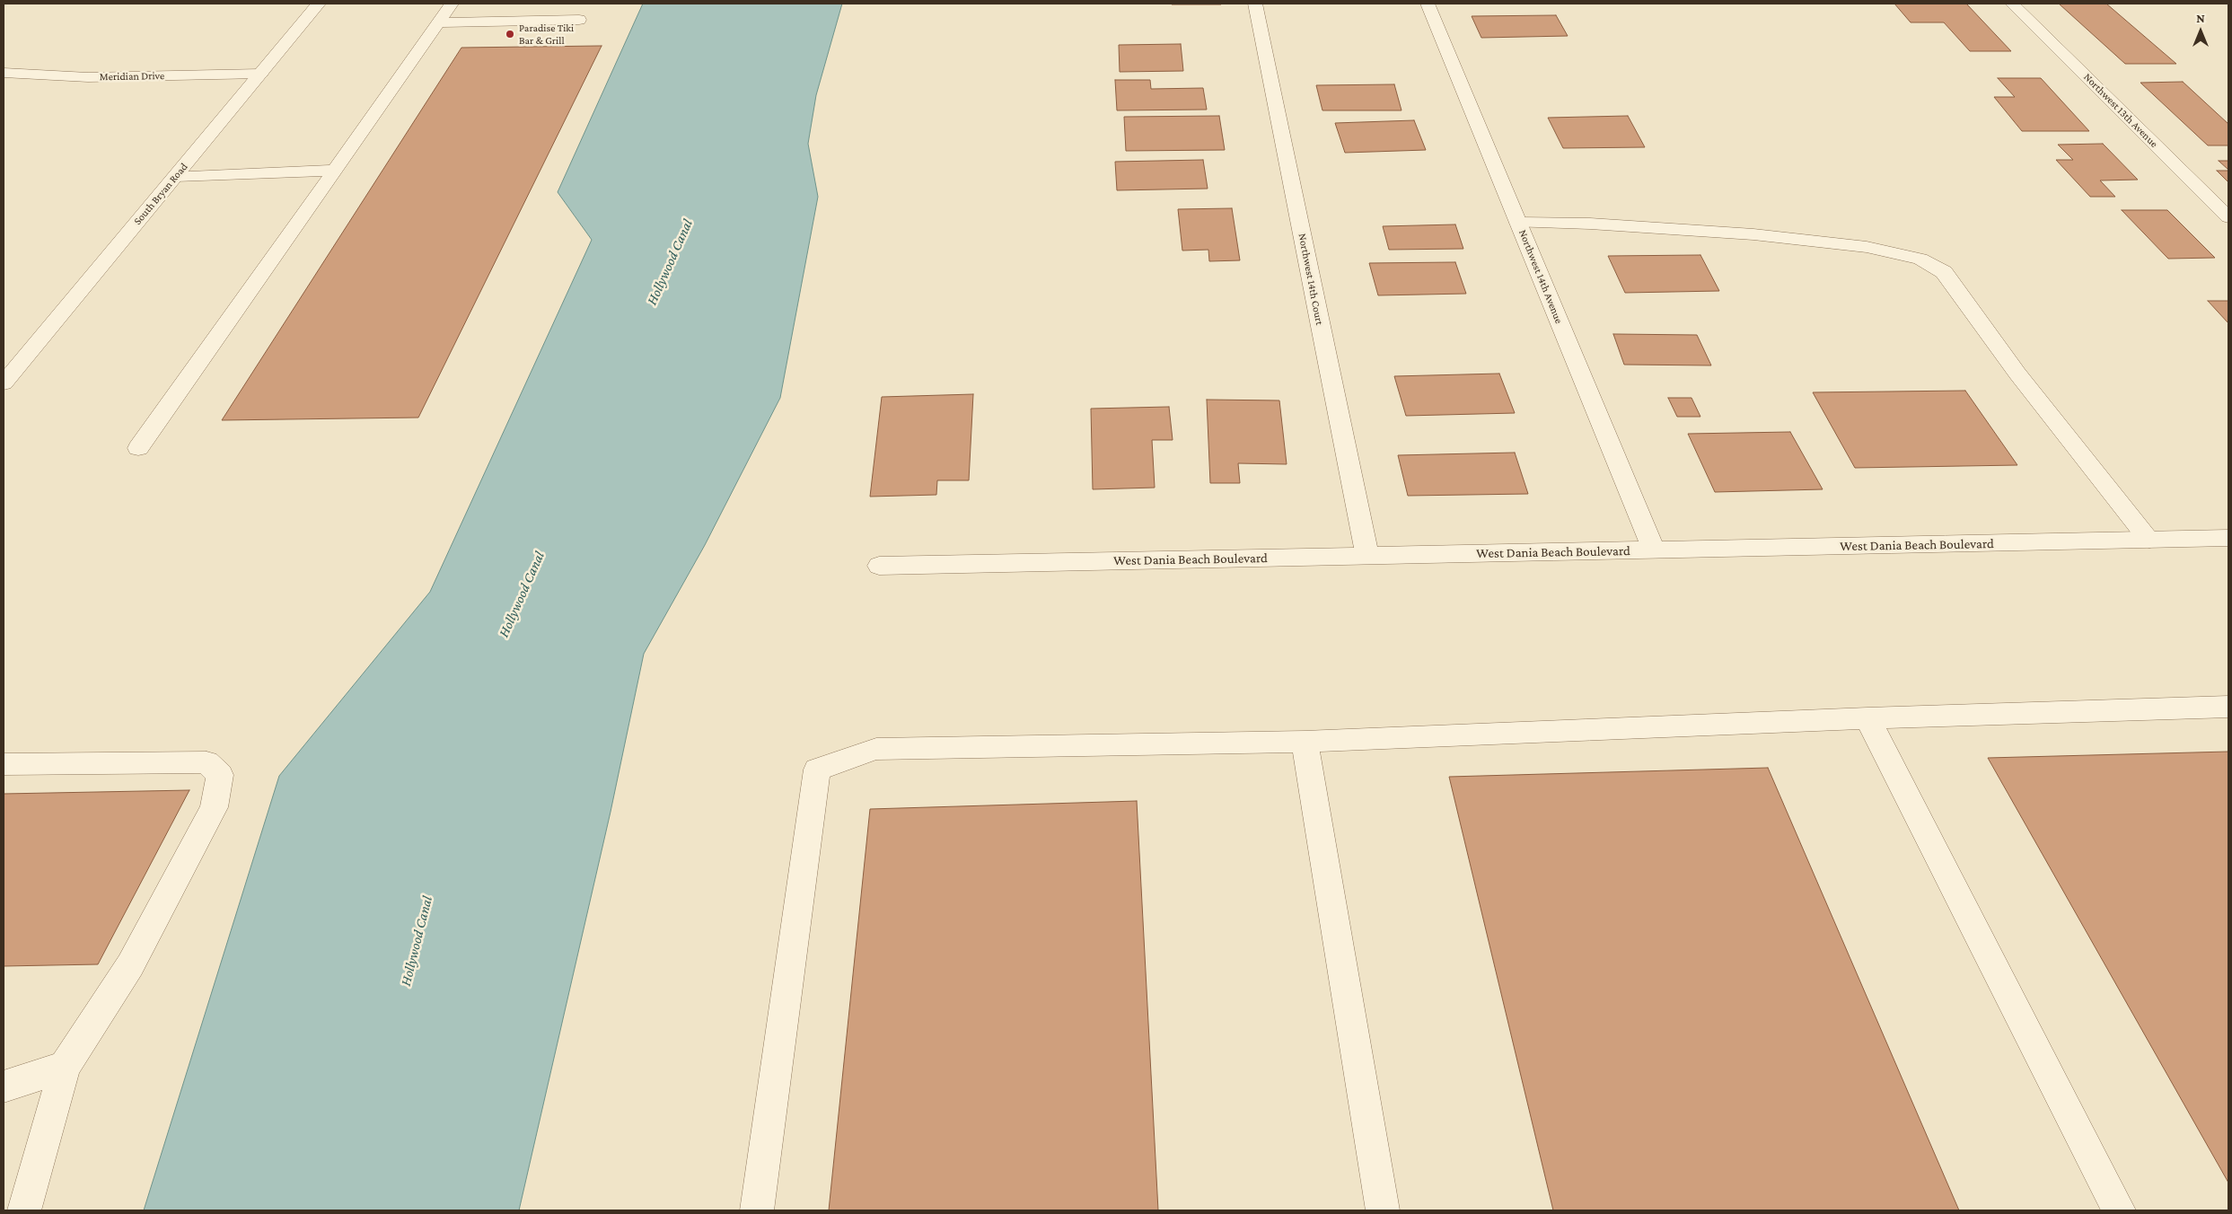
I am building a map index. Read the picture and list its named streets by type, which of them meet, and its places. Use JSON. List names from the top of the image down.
{
  "streets": {
    "street": [
      "Meridian Drive",
      "Northwest 13th Avenue",
      "South Bryan Road",
      "Northwest 14th Avenue",
      "Northwest 14th Court",
      "West Dania Beach Boulevard"
    ]
  },
  "crossings": [
    ["Meridian Drive", "South Bryan Road"],
    ["Northwest 14th Avenue", "West Dania Beach Boulevard"],
    ["Northwest 14th Court", "West Dania Beach Boulevard"]
  ],
  "water": ["Hollywood Canal"],
  "places": ["Paradise Tiki Bar & Grill"],
  "north": "top"
}
